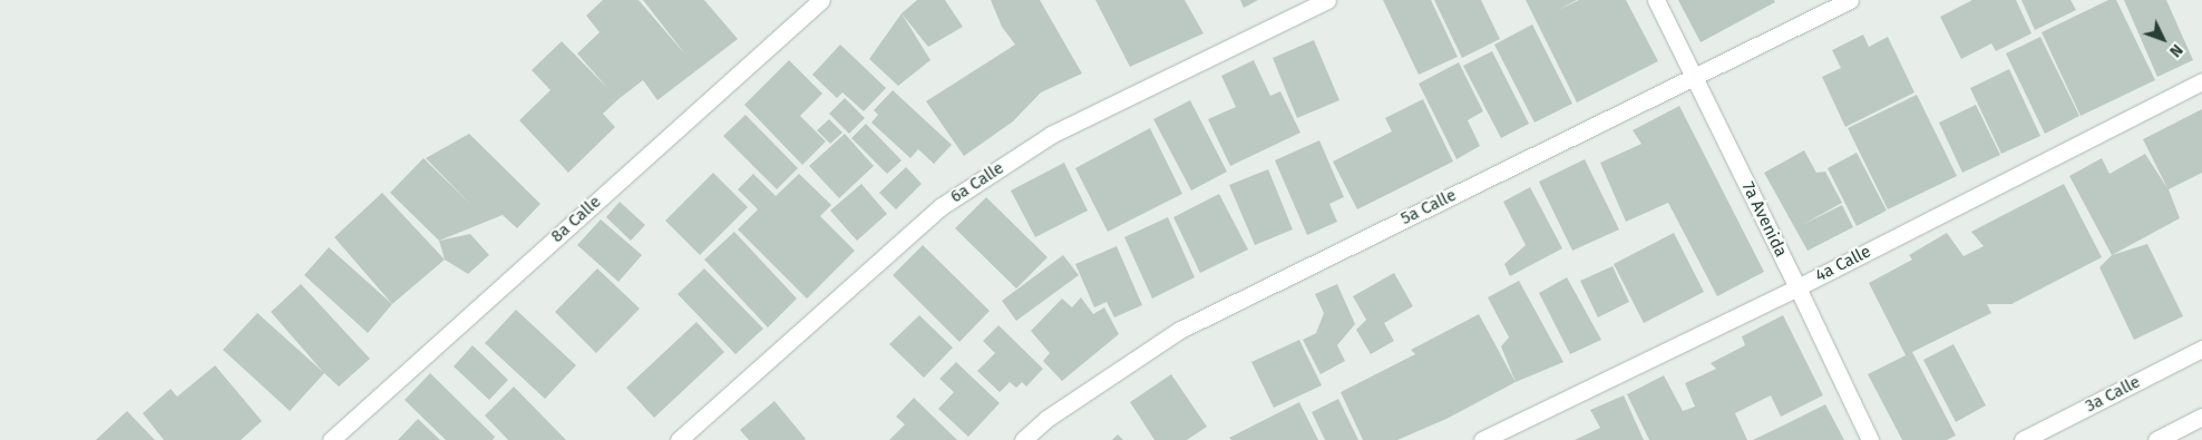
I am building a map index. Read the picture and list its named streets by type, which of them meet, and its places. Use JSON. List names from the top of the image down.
{
  "streets": {
    "street": [
      "6a Calle",
      "5a Calle",
      "8a Calle",
      "7a Avenida",
      "4a Calle",
      "3a Calle"
    ]
  },
  "crossings": [
    ["5a Calle", "7a Avenida"],
    ["7a Avenida", "4a Calle"]
  ],
  "north": "bottom right"
}
